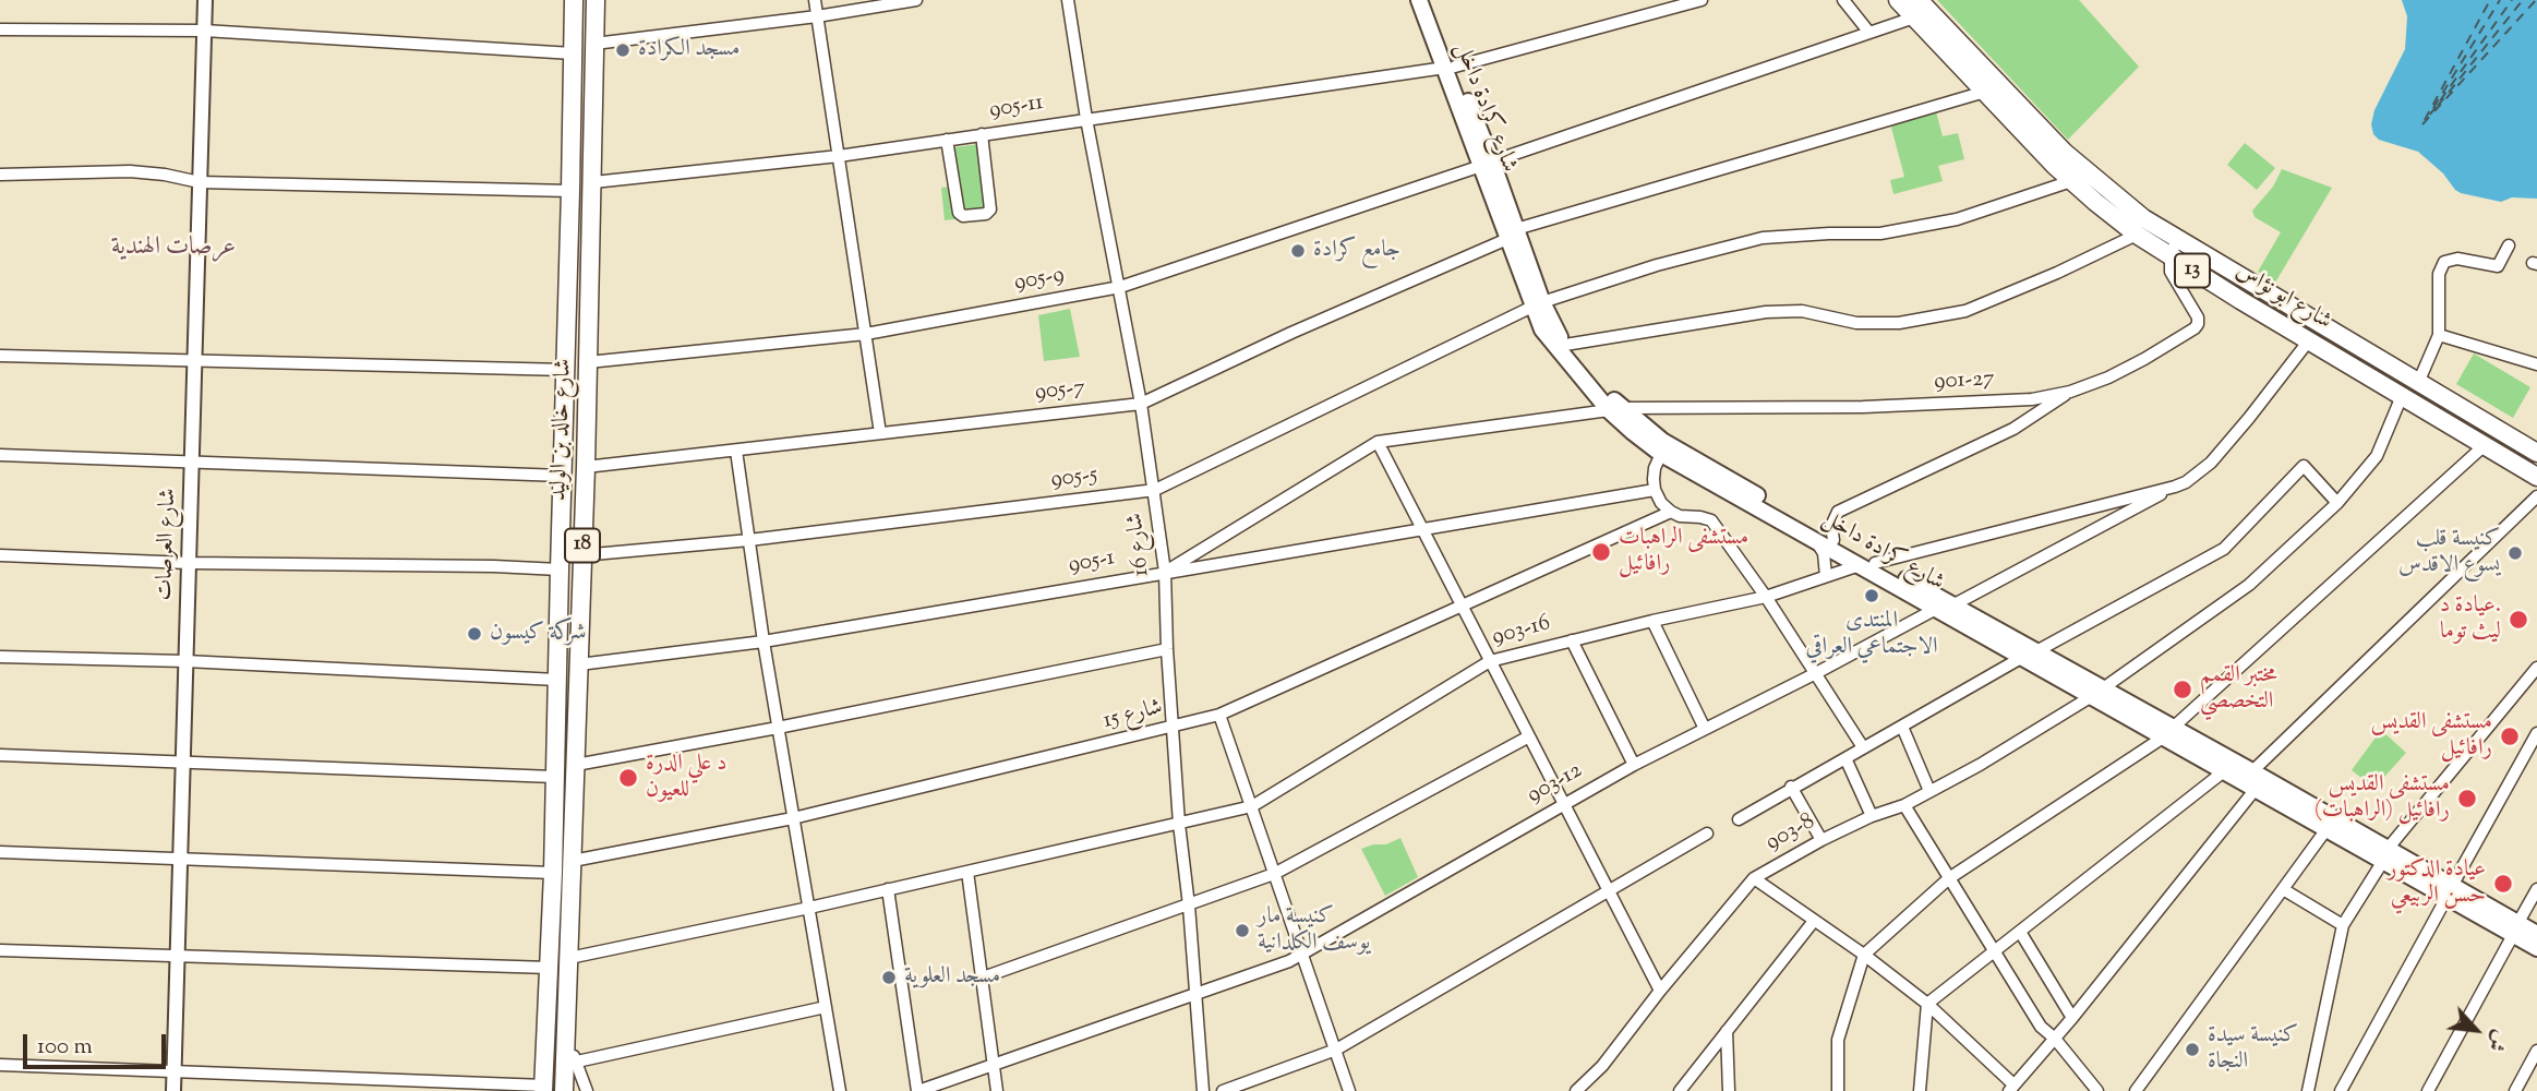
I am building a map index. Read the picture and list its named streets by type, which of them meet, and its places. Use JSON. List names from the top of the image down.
{
  "streets": {
    "main road": [
      "شارع كرادة داخل",
      "13",
      "شارع ابو نؤاس",
      "شارع خالد بن الوليد",
      "18"
    ],
    "street": [
      "905-11",
      "905-9",
      "901-27",
      "905-7",
      "905-5",
      "شارع العرصات",
      "شارع 16",
      "905-1",
      "903-16",
      "شارع 15",
      "903-12",
      "903-8"
    ]
  },
  "crossings": [
    ["905-11", "شارع كرادة داخل"],
    ["905-11", "شارع خالد بن الوليد"],
    ["905-11", "شارع 16"],
    ["شارع كرادة داخل", "905-9"],
    ["شارع كرادة داخل", "901-27"],
    ["شارع كرادة داخل", "905-7"],
    ["شارع كرادة داخل", "905-5"],
    ["شارع كرادة داخل", "903-16"],
    ["شارع كرادة داخل", "903-12"],
    ["شارع كرادة داخل", "903-8"],
    ["905-9", "شارع ابو نؤاس"],
    ["905-9", "شارع خالد بن الوليد"],
    ["905-9", "شارع 16"],
    ["شارع ابو نؤاس", "901-27"],
    ["شارع ابو نؤاس", "905-7"],
    ["شارع ابو نؤاس", "905-5"],
    ["شارع ابو نؤاس", "903-8"],
    ["905-7", "شارع خالد بن الوليد"],
    ["905-7", "شارع 16"],
    ["شارع خالد بن الوليد", "905-5"],
    ["شارع خالد بن الوليد", "905-1"],
    ["شارع خالد بن الوليد", "903-16"],
    ["شارع خالد بن الوليد", "شارع 15"],
    ["905-5", "شارع 16"],
    ["شارع 16", "905-1"],
    ["شارع 16", "903-16"],
    ["شارع 16", "شارع 15"],
    ["شارع 16", "903-12"],
    ["903-16", "903-12"]
  ],
  "districts": ["عرصات الهندية"],
  "places": [
    "مسجد الكرادة",
    "جامع كرادة",
    "مستشفى الراهبات رافائيل",
    "كنيسة قلب يسوع الاقدس",
    "المنتدى الاجتماعي العراقي",
    "عيادة د. ليث توما",
    "شركة كيسون",
    "مختبر القمم التخصصي",
    "مستشفى القديس رافائيل",
    "د علي الدرة للعيون",
    "مستشفى القديس رافائيل (الراهبات)",
    "عيادة الدكتور حسن الربيعي",
    "كنيسة مار يوسف الكلدانية",
    "مسجد العلوية",
    "كنيسة سيدة النجاة"
  ],
  "scale_bar": "100 m",
  "north": "bottom right"
}
